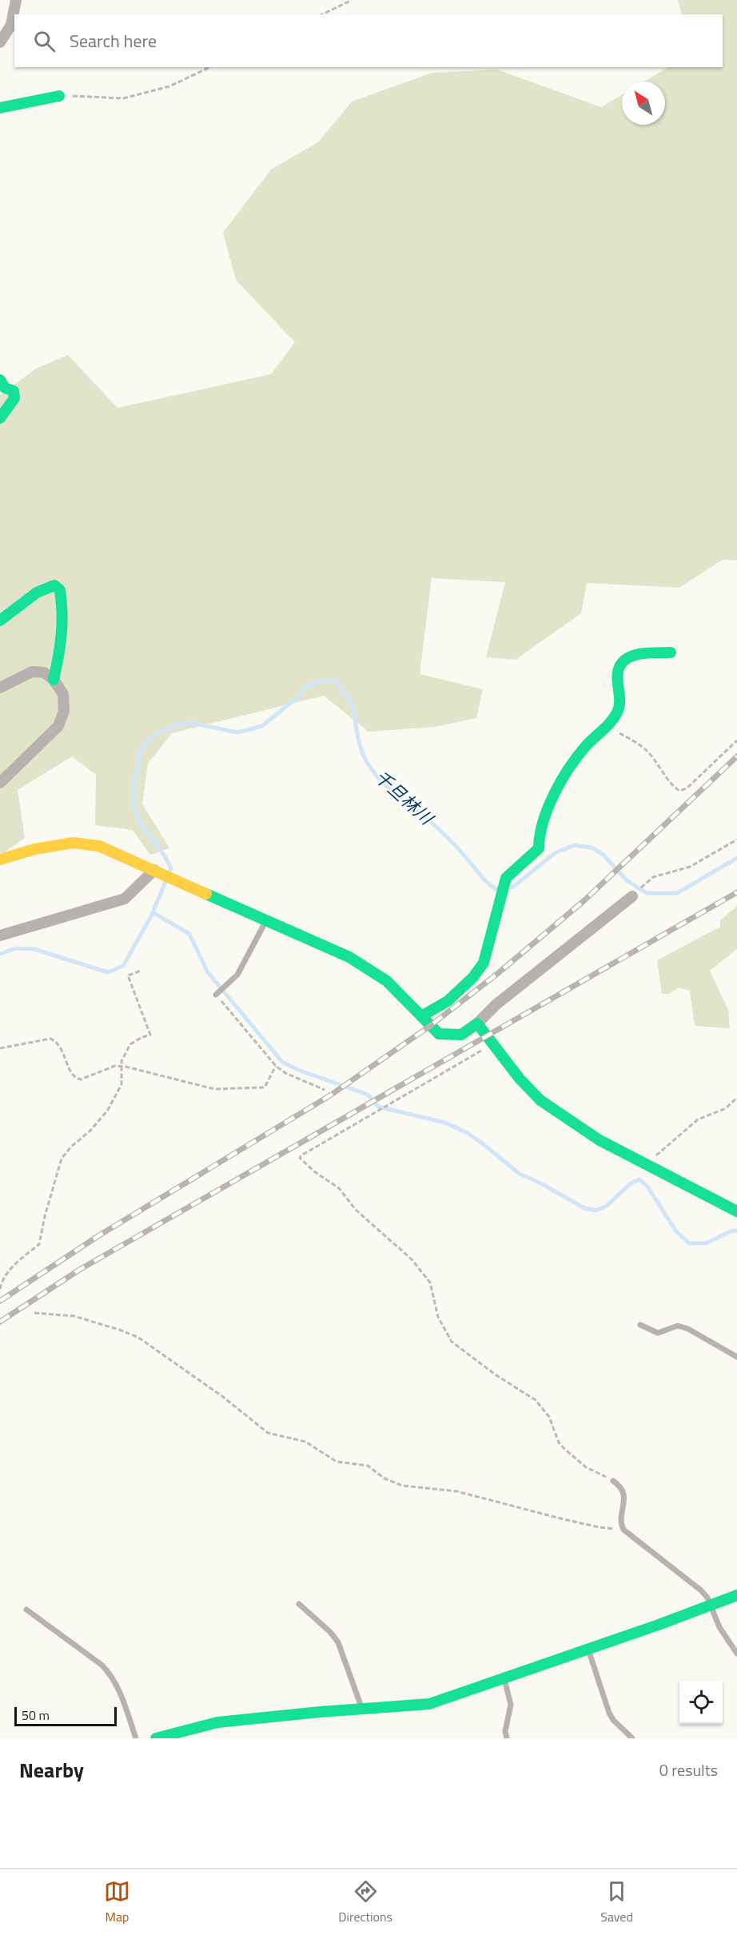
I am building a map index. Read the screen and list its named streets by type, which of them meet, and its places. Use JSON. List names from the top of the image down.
{
  "water": ["千旦林川"],
  "scale_bar": "50 m",
  "north": "top left",
  "page": {
    "search": "Search here",
    "scale": "50 m",
    "heading": ["Nearby", "0 results"],
    "nav": ["Map", "Directions", "Saved"]
  }
}
